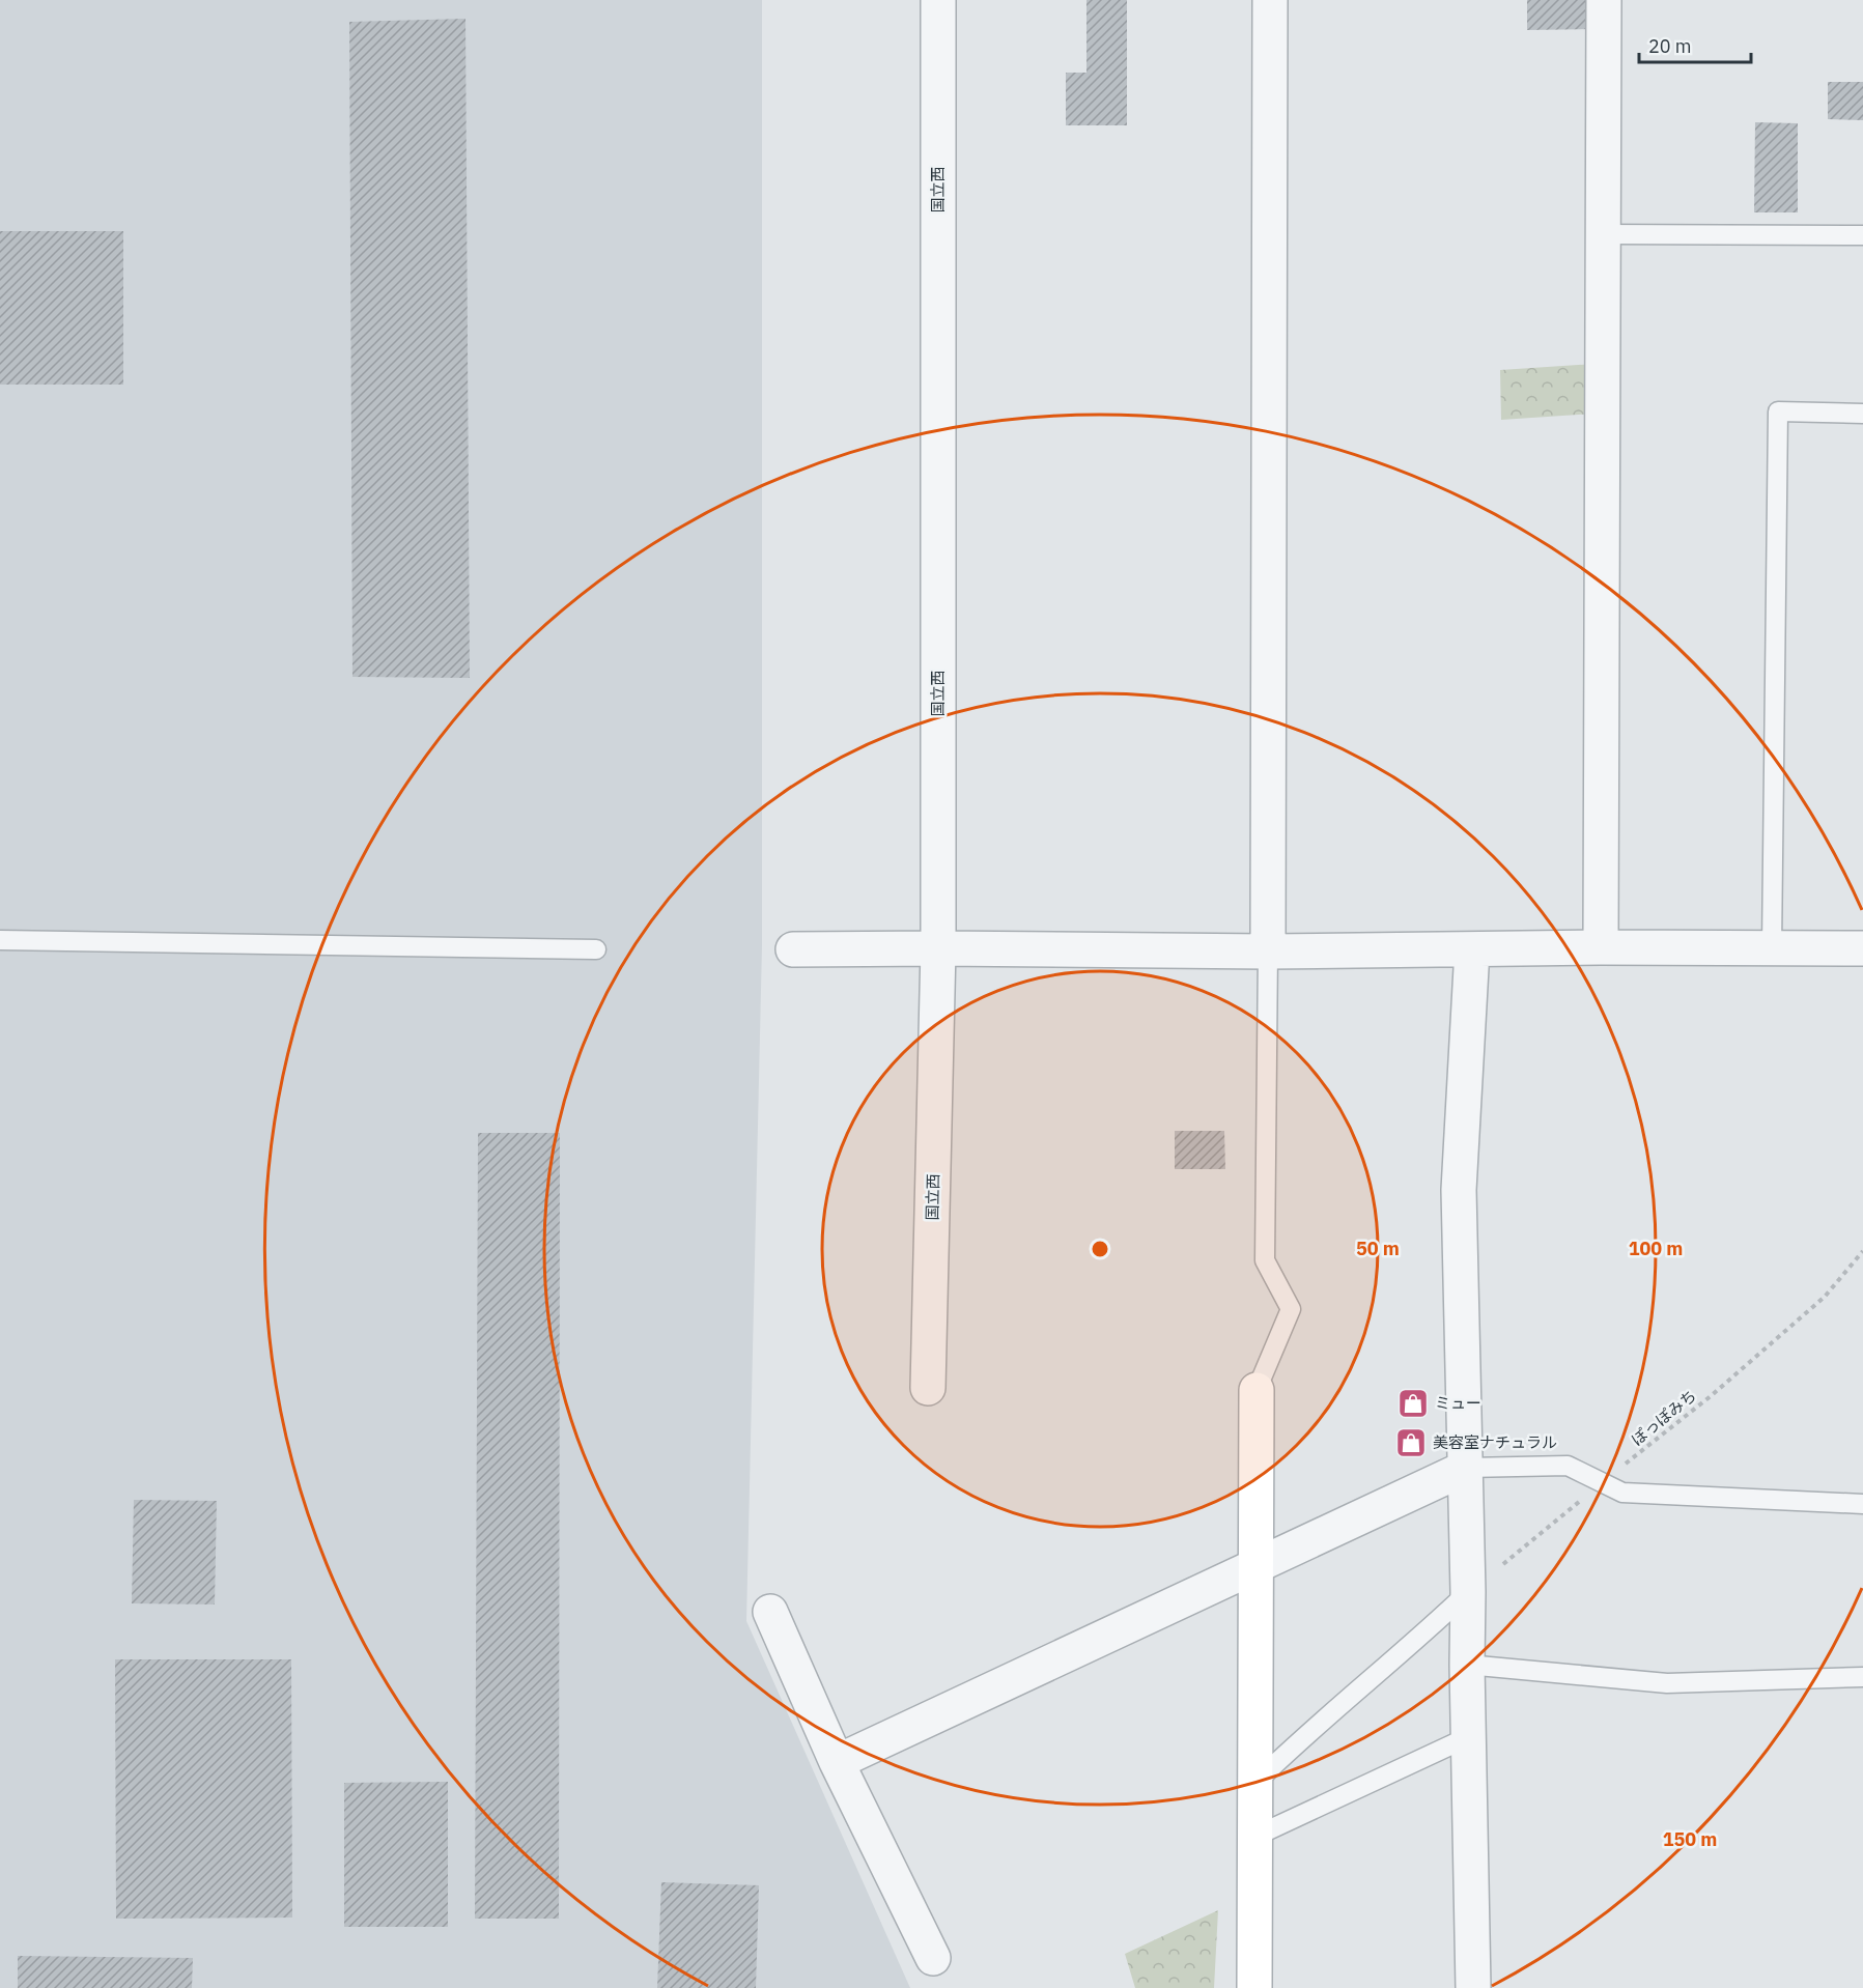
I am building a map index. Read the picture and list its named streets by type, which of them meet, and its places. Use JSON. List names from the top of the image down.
{
  "streets": {
    "street": ["国立西"],
    "path": ["ぽっぽみち"]
  },
  "places": {
    "shop": ["ミュー", "美容室ナチュラル"]
  },
  "scale_bar": "20 m",
  "rings": ["50 m", "100 m", "150 m"]
}
